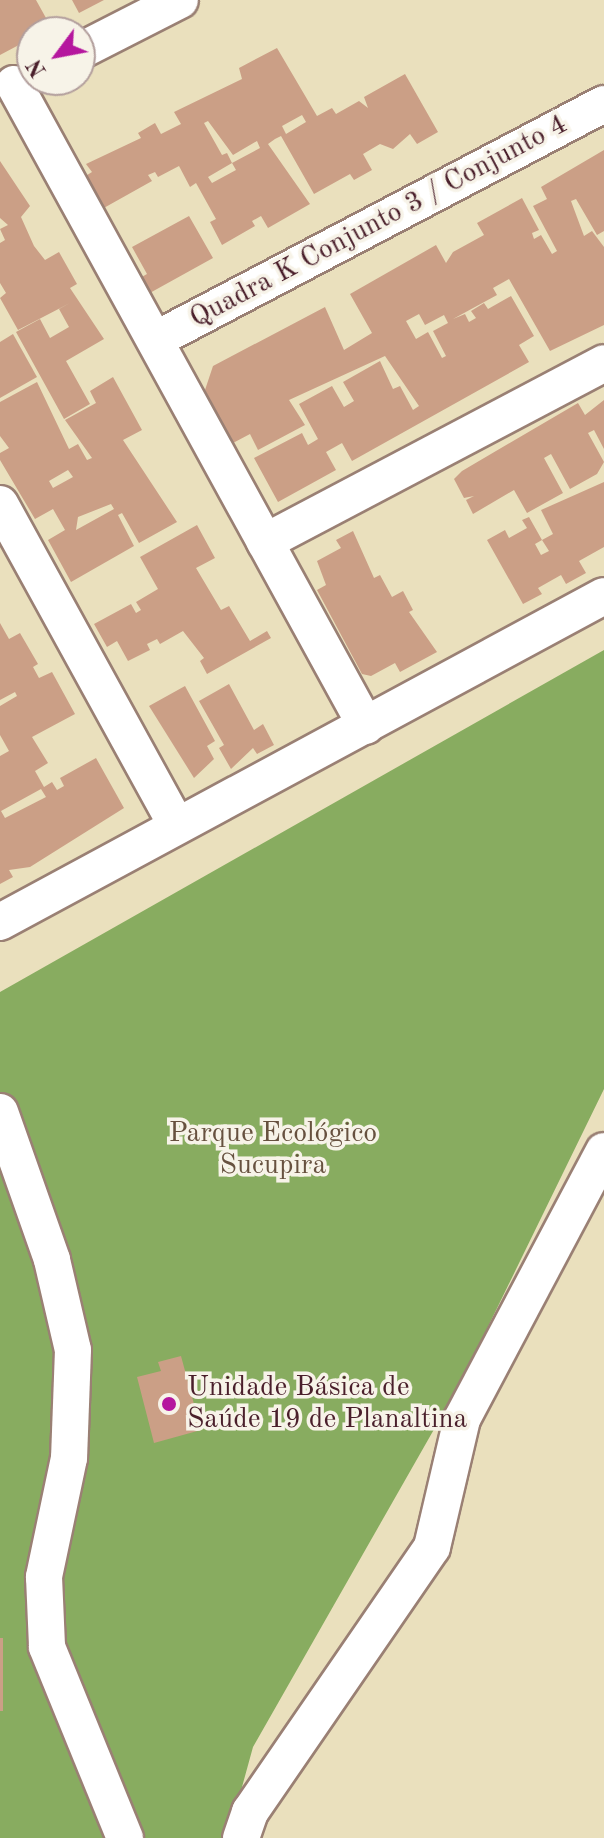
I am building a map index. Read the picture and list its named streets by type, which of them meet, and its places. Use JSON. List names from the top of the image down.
{
  "streets": {
    "street": ["Quadra K Conjunto 3 / Conjunto 4"]
  },
  "parks": ["Parque Ecológico Sucupira"],
  "places": ["Unidade Básica de Saúde 19 de Planaltina"],
  "north": "bottom left"
}
